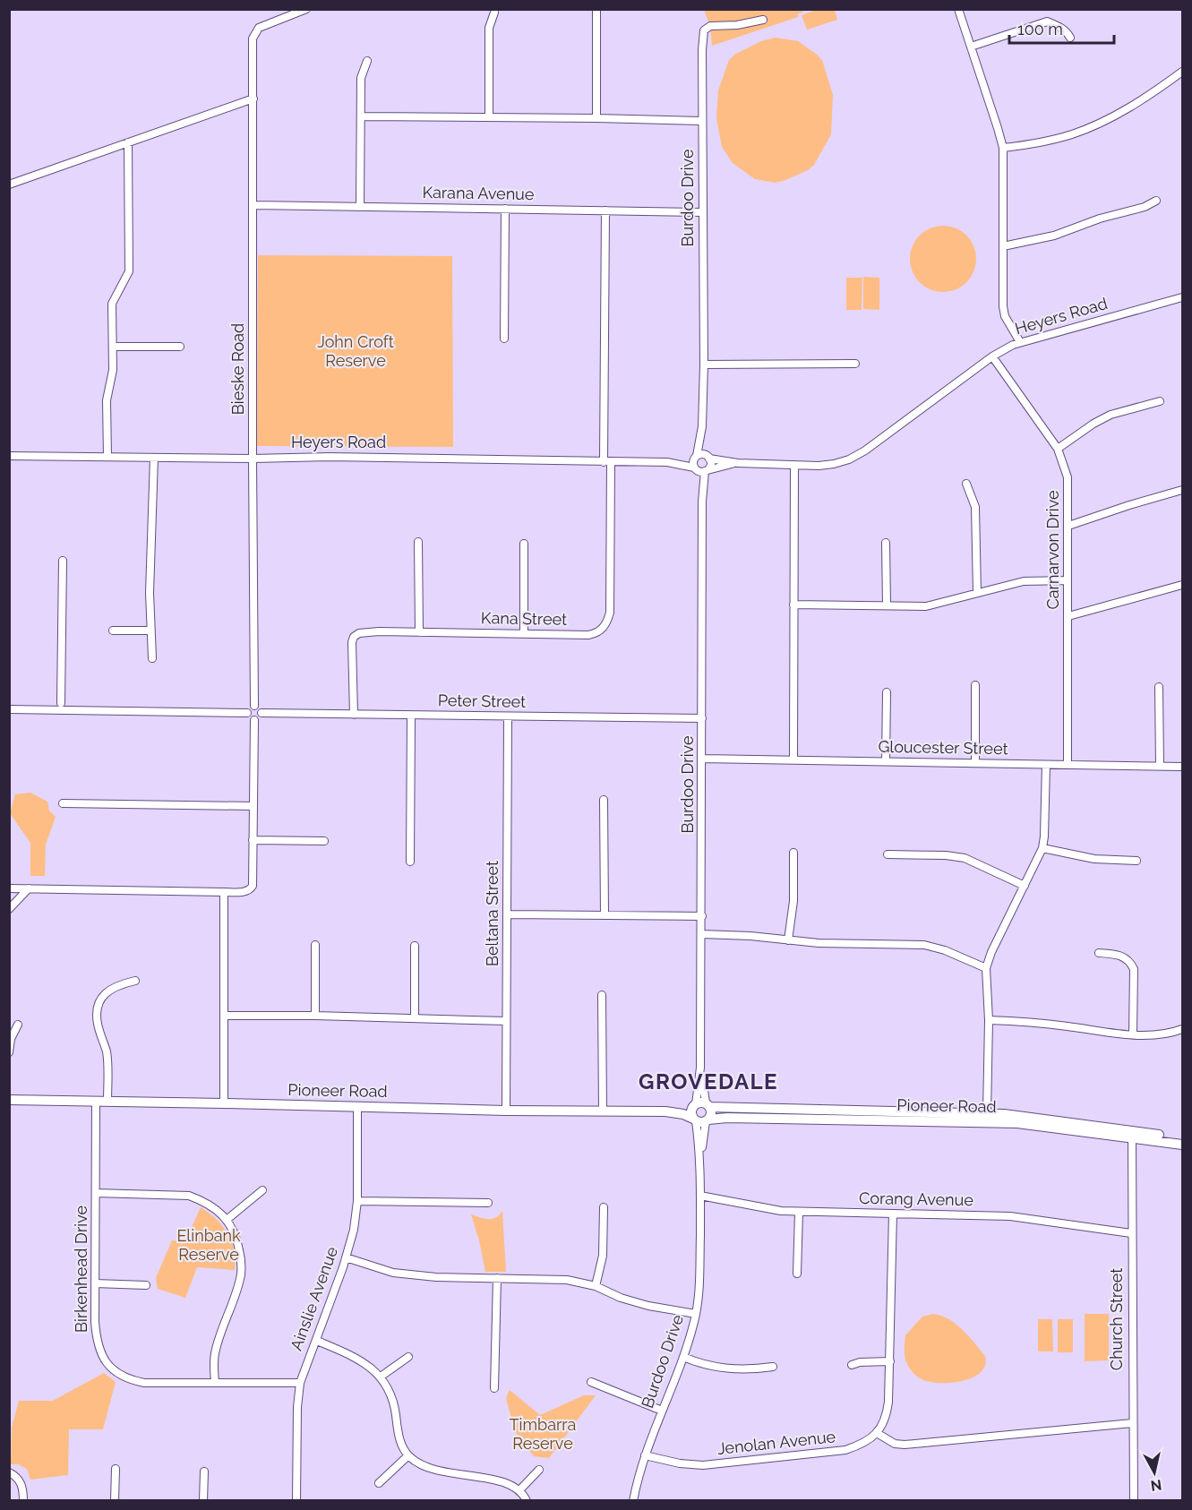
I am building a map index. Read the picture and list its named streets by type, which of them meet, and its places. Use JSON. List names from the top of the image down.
{
  "streets": {
    "main road": ["Pioneer Road"],
    "street": [
      "Karana Avenue",
      "Burdoo Drive",
      "Heyers Road",
      "Bieske Road",
      "Carnarvon Drive",
      "Kana Street",
      "Peter Street",
      "Gloucester Street",
      "Beltana Street",
      "Corang Avenue",
      "Birkenhead Drive",
      "Ainslie Avenue",
      "Church Street",
      "Jenolan Avenue"
    ]
  },
  "crossings": [
    ["Karana Avenue", "Burdoo Drive"],
    ["Karana Avenue", "Bieske Road"],
    ["Karana Avenue", "Kana Street"],
    ["Burdoo Drive", "Heyers Road"],
    ["Burdoo Drive", "Peter Street"],
    ["Burdoo Drive", "Gloucester Street"],
    ["Burdoo Drive", "Pioneer Road"],
    ["Burdoo Drive", "Corang Avenue"],
    ["Burdoo Drive", "Jenolan Avenue"],
    ["Heyers Road", "Bieske Road"],
    ["Heyers Road", "Carnarvon Drive"],
    ["Heyers Road", "Kana Street"],
    ["Bieske Road", "Peter Street"],
    ["Carnarvon Drive", "Gloucester Street"],
    ["Kana Street", "Peter Street"],
    ["Peter Street", "Beltana Street"],
    ["Beltana Street", "Pioneer Road"],
    ["Pioneer Road", "Birkenhead Drive"],
    ["Pioneer Road", "Ainslie Avenue"],
    ["Pioneer Road", "Church Street"],
    ["Corang Avenue", "Church Street"],
    ["Birkenhead Drive", "Ainslie Avenue"]
  ],
  "districts": ["GROVEDALE"],
  "parks": ["John Croft Reserve", "Elinbank Reserve", "Timbarra Reserve"],
  "scale_bar": "100 m",
  "north": "bottom"
}
